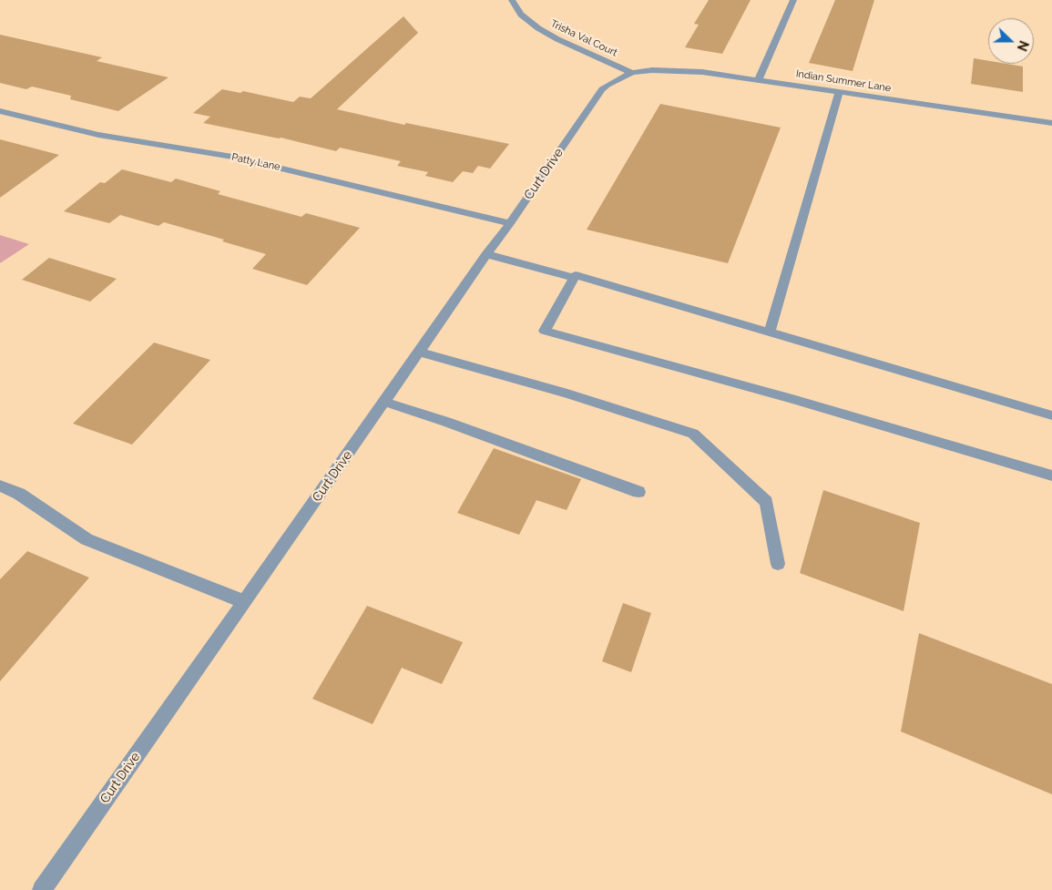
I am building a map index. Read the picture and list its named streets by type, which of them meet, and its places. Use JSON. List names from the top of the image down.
{
  "streets": {
    "street": [
      "Trisha Val Court",
      "Indian Summer Lane",
      "Patty Lane",
      "Curt Drive"
    ]
  },
  "crossings": [
    ["Trisha Val Court", "Indian Summer Lane"],
    ["Trisha Val Court", "Curt Drive"],
    ["Indian Summer Lane", "Curt Drive"],
    ["Patty Lane", "Curt Drive"]
  ],
  "north": "right"
}
